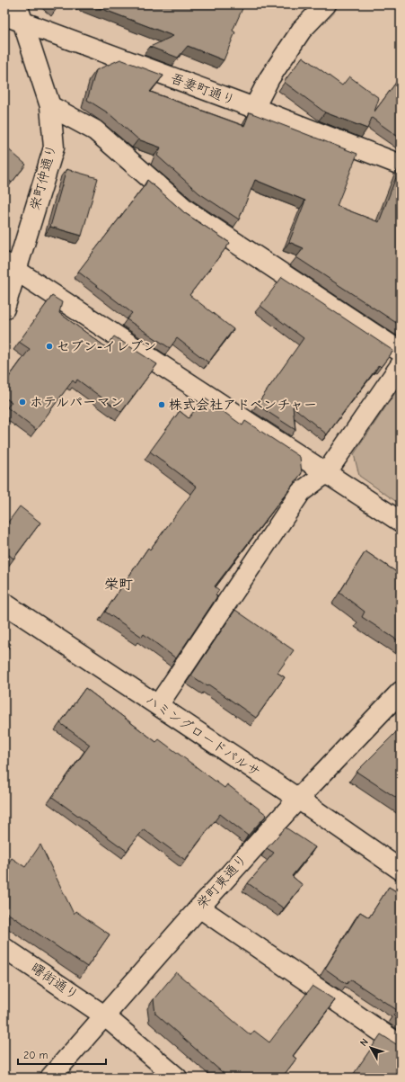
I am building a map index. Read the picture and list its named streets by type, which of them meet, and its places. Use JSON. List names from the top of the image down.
{
  "streets": {
    "street": [
      "吾妻町通り",
      "栄町仲通り",
      "ハミングロードパルサ",
      "栄町東通り",
      "曙街通り"
    ]
  },
  "crossings": [
    ["吾妻町通り", "栄町仲通り"],
    ["ハミングロードパルサ", "栄町東通り"],
    ["栄町東通り", "曙街通り"]
  ],
  "districts": ["栄町"],
  "places": ["セブン-イレブン", "ホテルパーマン", "株式会社アドベンチャー"],
  "scale_bar": "20 m",
  "north": "top left"
}
